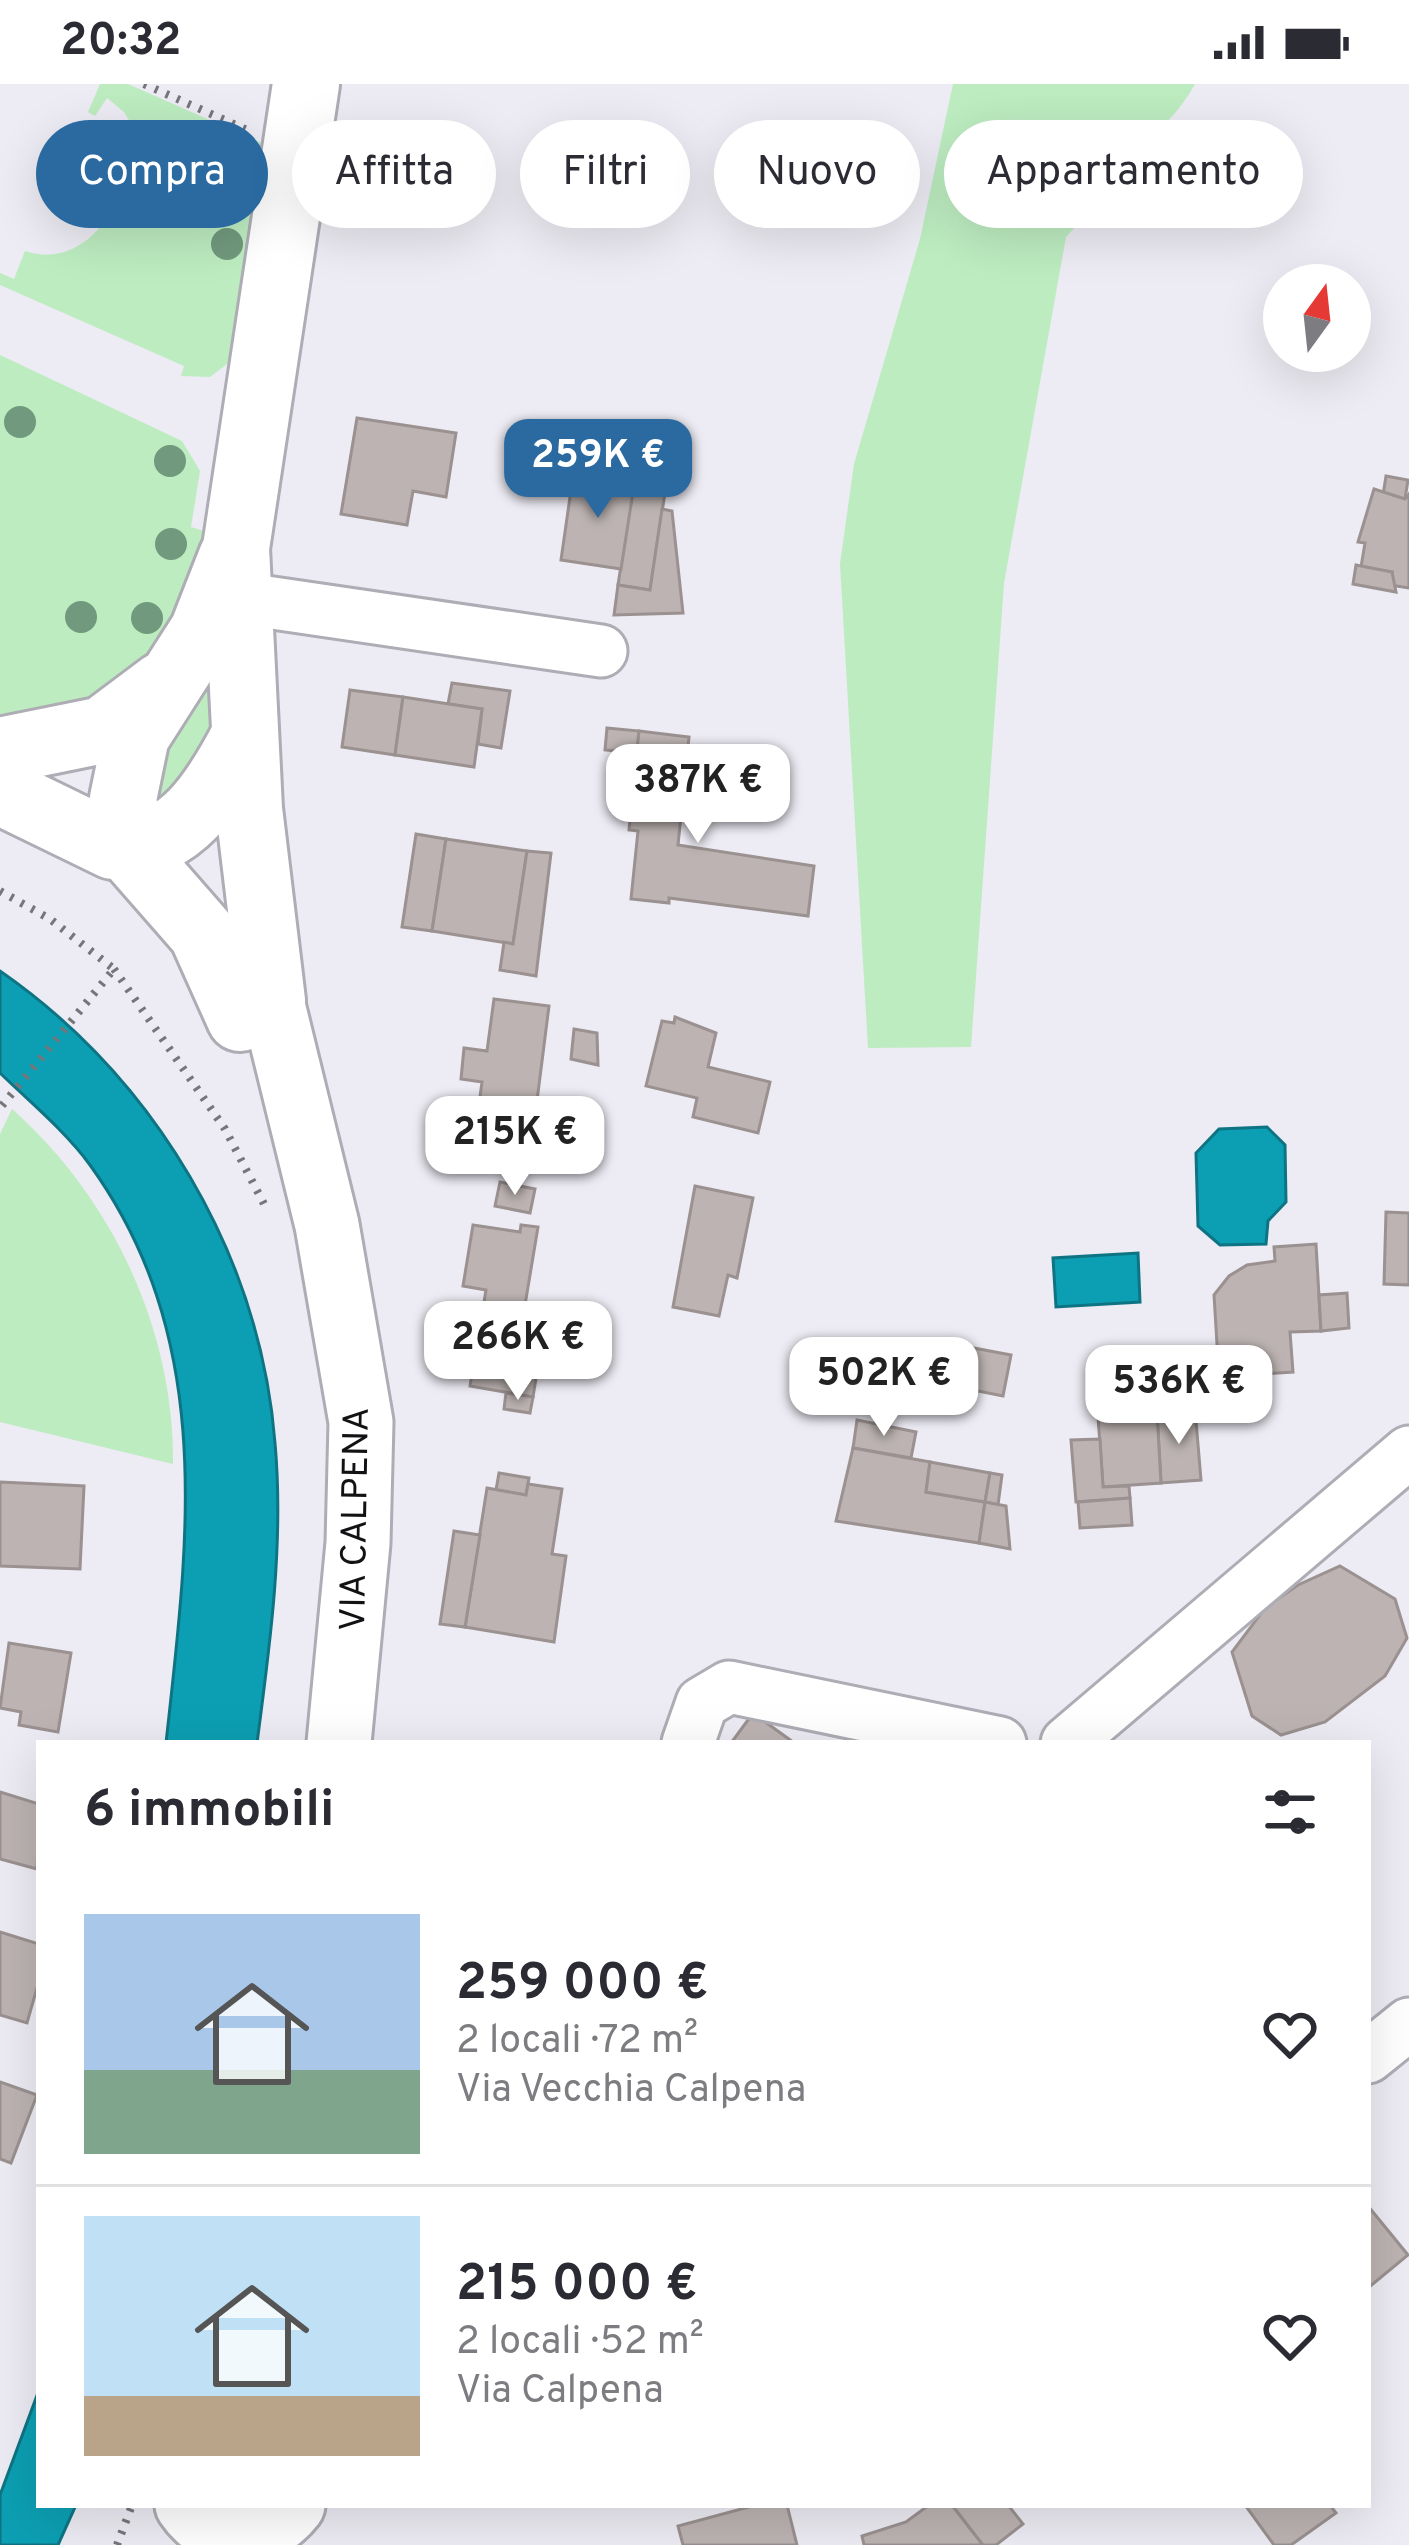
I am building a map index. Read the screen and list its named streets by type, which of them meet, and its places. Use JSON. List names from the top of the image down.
{
  "streets": {
    "street": ["VIA CALPENA"]
  },
  "north": "top",
  "page": {
    "status": "20:32",
    "chip": [
      "Compra",
      "Affitta",
      "Filtri",
      "Nuovo",
      "Appartamento"
    ],
    "price": [
      "259K €",
      "387K €",
      "215K €",
      "266K €",
      "502K €",
      "536K €"
    ],
    "heading": "6 immobili",
    "list": [
      {
        "name": "259 000 €",
        "note": "2 locali · 72 m² · Via Vecchia Calpena"
      },
      {
        "name": "215 000 €",
        "note": "2 locali · 52 m² · Via Calpena"
      }
    ]
  }
}
